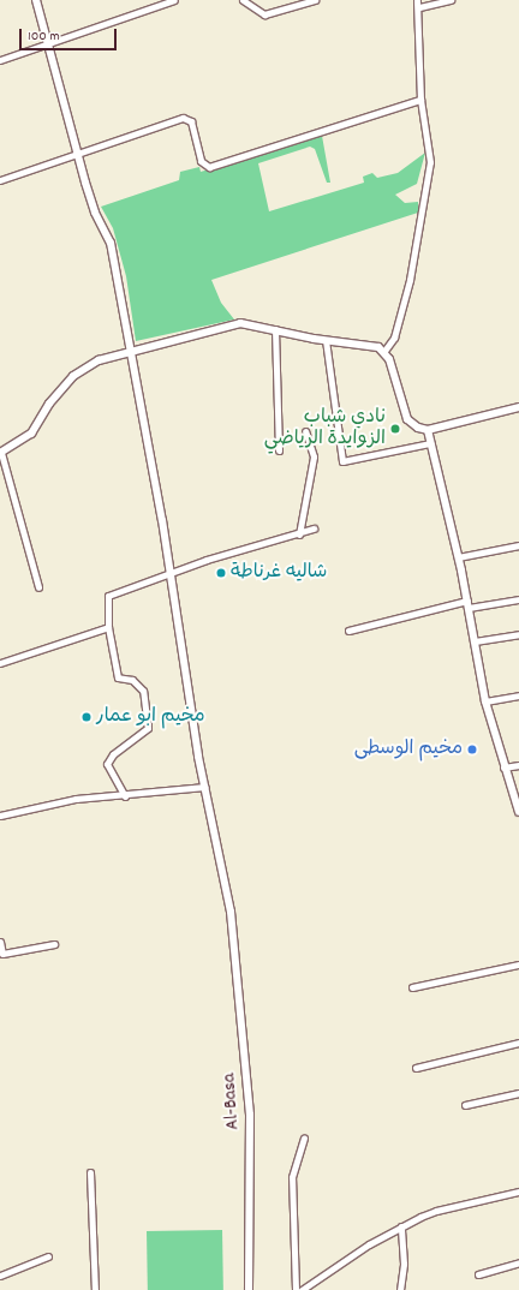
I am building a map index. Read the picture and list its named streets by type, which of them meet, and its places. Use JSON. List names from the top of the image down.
{
  "streets": {
    "street": ["Al-Basa"]
  },
  "places": [
    "نادي شباب الزوايدة الرياضي",
    "شاليه غرناطة",
    "مخيم ابو عمار",
    "مخيم الوسطى"
  ],
  "scale_bar": "100 m"
}
